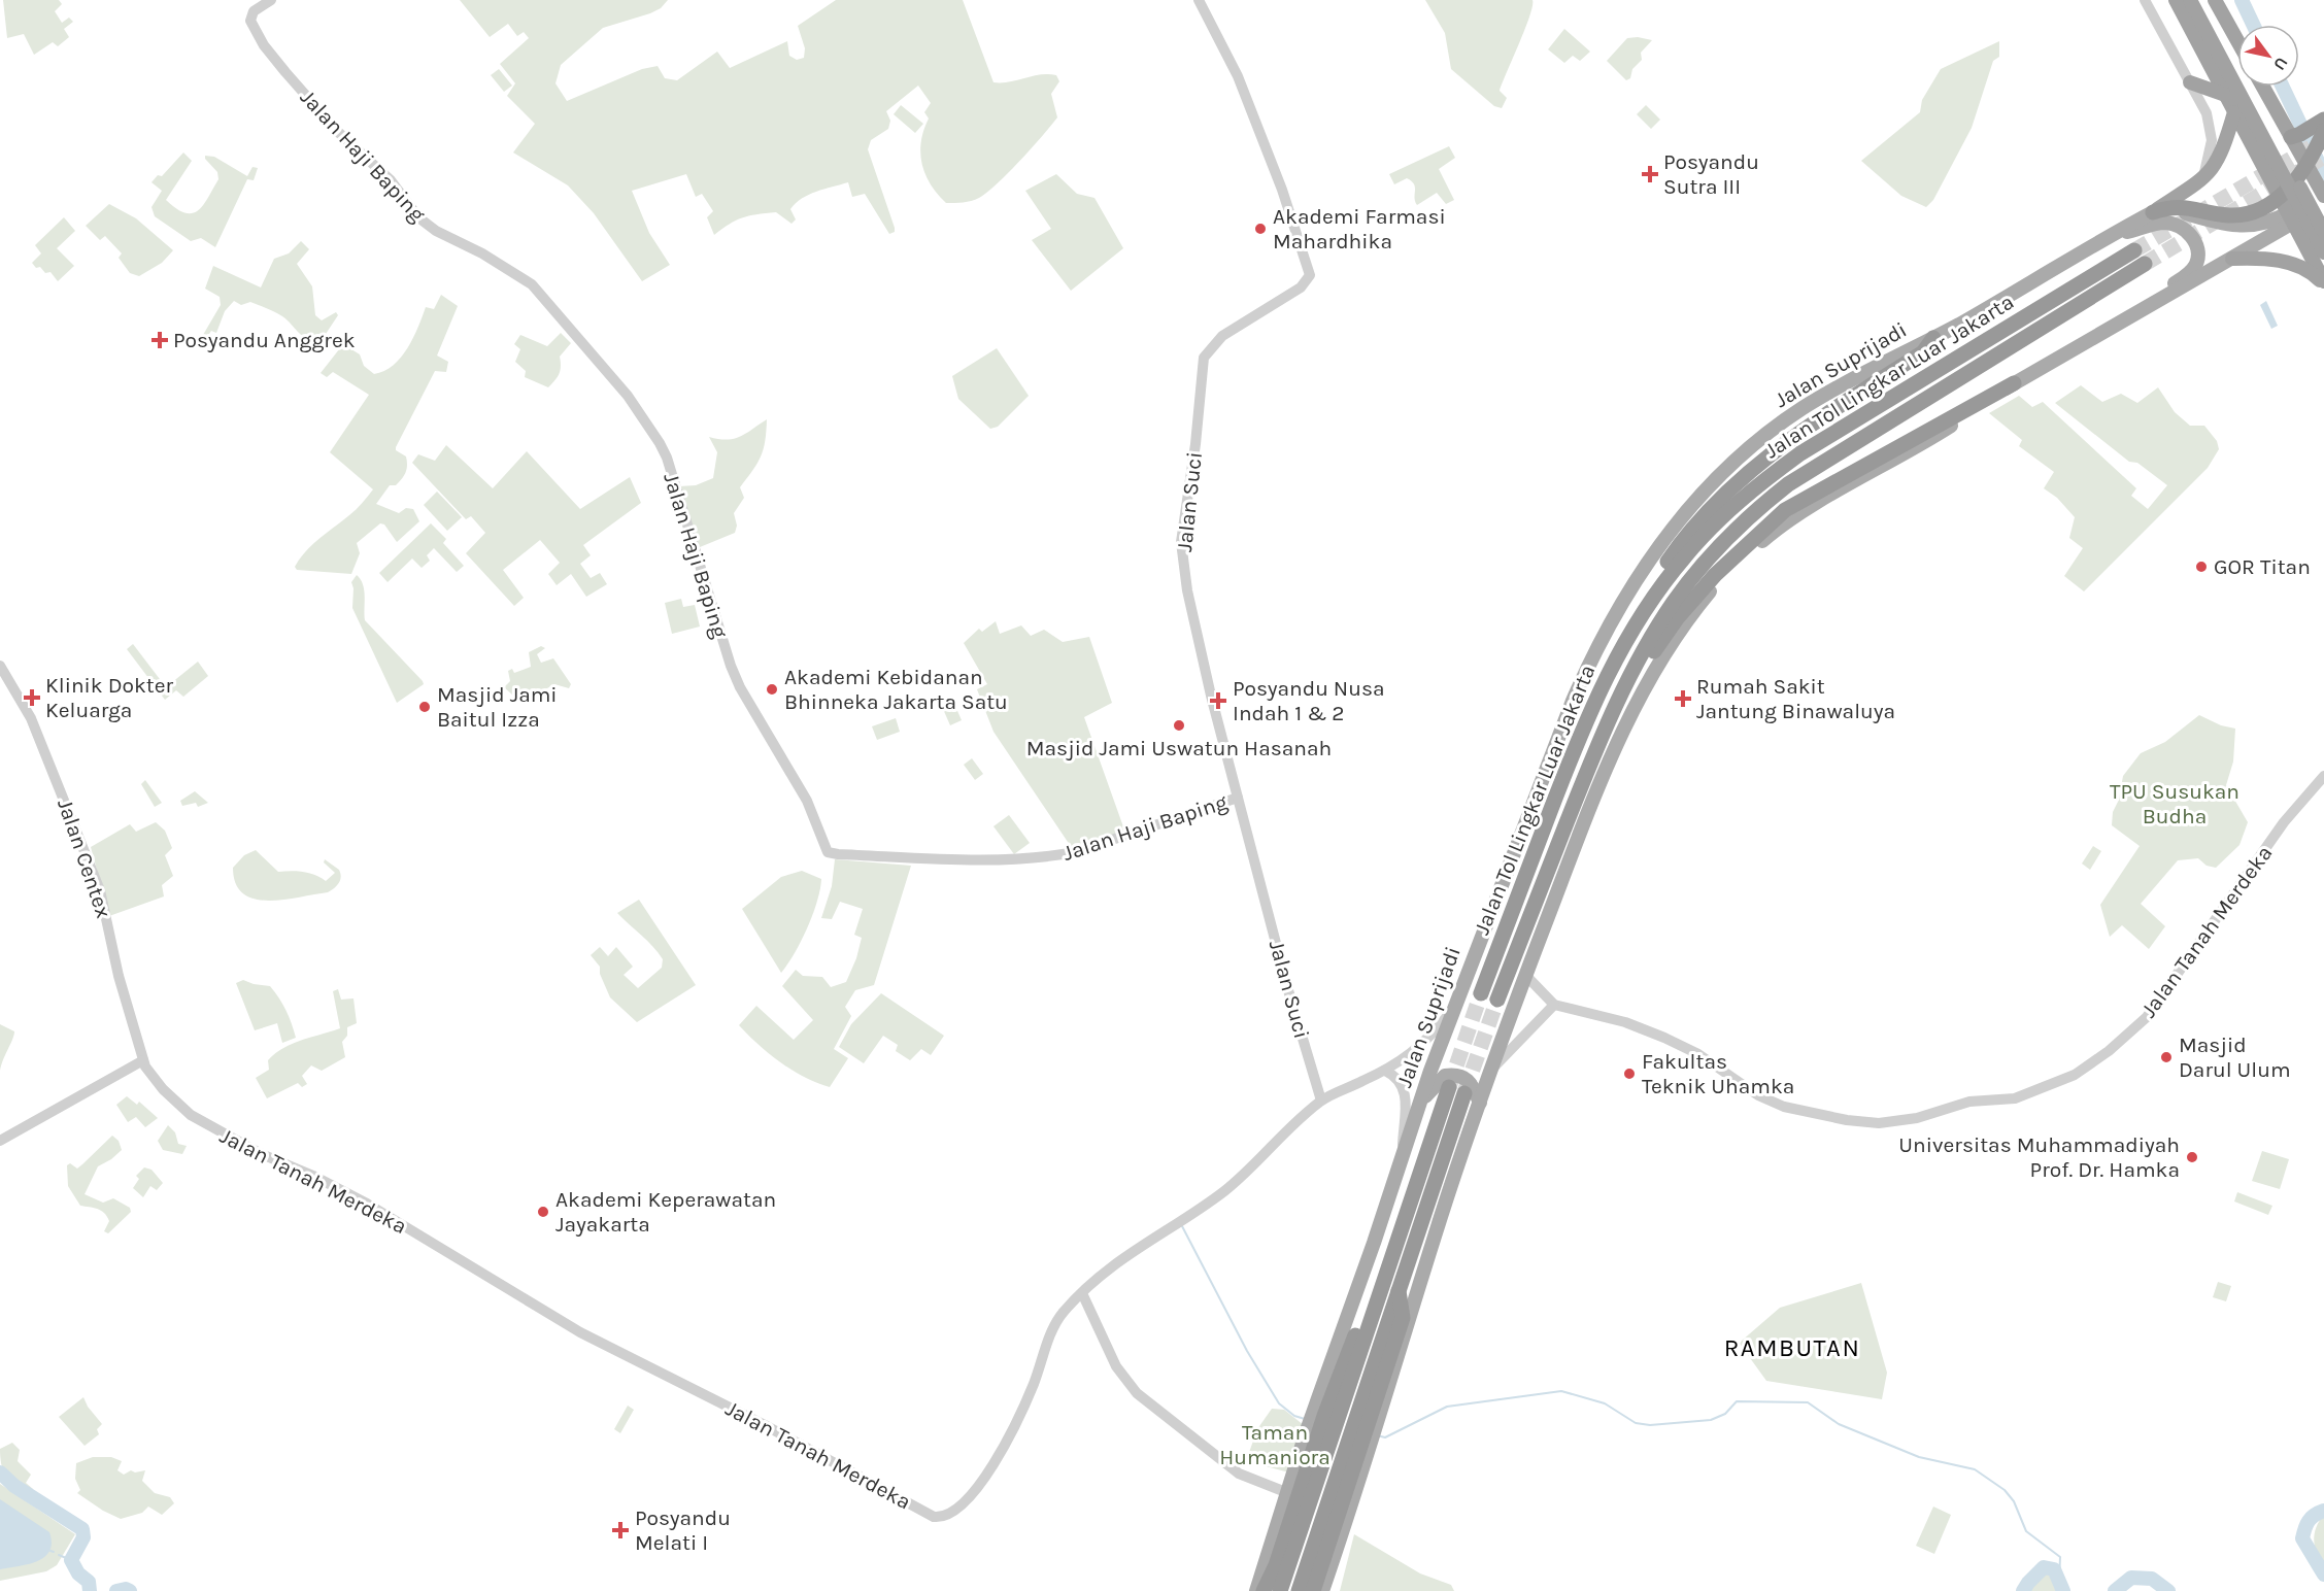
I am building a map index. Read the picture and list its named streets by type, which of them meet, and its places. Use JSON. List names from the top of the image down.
{
  "streets": {
    "highway": ["Jalan Tol Lingkar Luar Jakarta"],
    "main road": ["Jalan Suprijadi"],
    "street": [
      "Jalan Haji Baping",
      "Jalan Suci",
      "Jalan Centex",
      "Jalan Tanah Merdeka"
    ]
  },
  "crossings": [
    ["Jalan Haji Baping", "Jalan Suci"],
    ["Jalan Suprijadi", "Jalan Tanah Merdeka"],
    ["Jalan Suci", "Jalan Tanah Merdeka"],
    ["Jalan Centex", "Jalan Tanah Merdeka"]
  ],
  "districts": ["RAMBUTAN"],
  "parks": ["TPU Susukan Budha", "Taman Humaniora"],
  "places": {
    "health": [
      "Posyandu Sutra III",
      "Posyandu Anggrek",
      "Klinik Dokter Keluarga",
      "Rumah Sakit Jantung Binawaluya",
      "Posyandu Nusa Indah 1 & 2",
      "Posyandu Melati I"
    ],
    "other": [
      "Akademi Farmasi Mahardhika",
      "GOR Titan",
      "Akademi Kebidanan Bhinneka Jakarta Satu",
      "Masjid Jami Baitul Izza",
      "Masjid Jami Uswatun Hasanah",
      "Masjid Darul Ulum",
      "Fakultas Teknik Uhamka",
      "Universitas Muhammadiyah Prof. Dr. Hamka",
      "Akademi Keperawatan Jayakarta"
    ]
  },
  "north": "bottom right"
}
